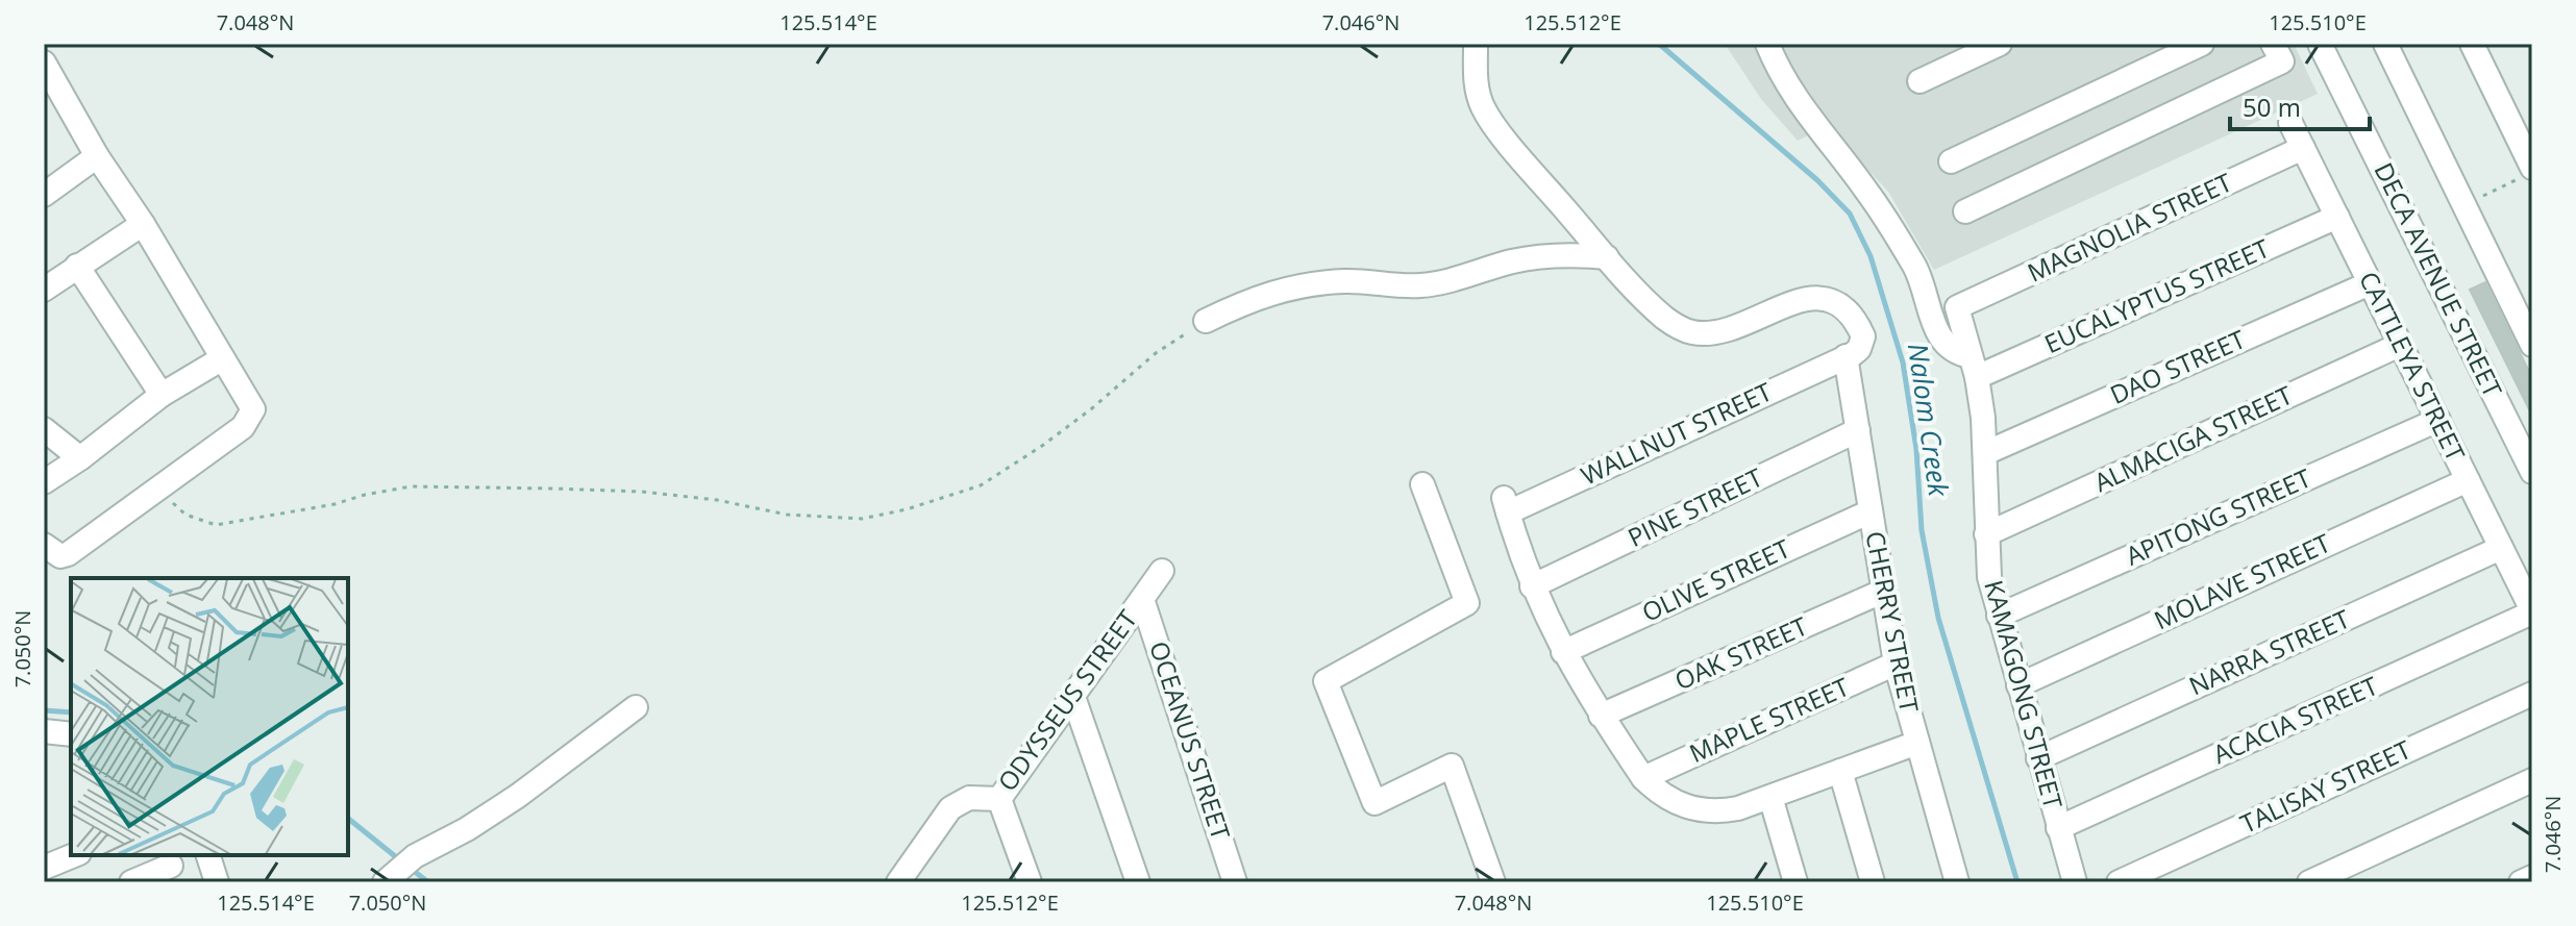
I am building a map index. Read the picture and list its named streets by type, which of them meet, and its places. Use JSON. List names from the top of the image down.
{
  "streets": {
    "street": [
      "MAGNOLIA STREET",
      "DECA AVENUE STREET",
      "EUCALYPTUS STREET",
      "CATTLEYA STREET",
      "DAO STREET",
      "WALLNUT STREET",
      "ALMACIGA STREET",
      "PINE STREET",
      "APITONG STREET",
      "OLIVE STREET",
      "MOLAVE STREET",
      "CHERRY STREET",
      "NARRA STREET",
      "OAK STREET",
      "KAMAGONG STREET",
      "ODYSSEUS STREET",
      "MAPLE STREET",
      "ACACIA STREET",
      "OCEANUS STREET",
      "TALISAY STREET"
    ]
  },
  "crossings": [
    ["MAGNOLIA STREET", "CATTLEYA STREET"],
    ["MAGNOLIA STREET", "KAMAGONG STREET"],
    ["EUCALYPTUS STREET", "CATTLEYA STREET"],
    ["EUCALYPTUS STREET", "KAMAGONG STREET"],
    ["CATTLEYA STREET", "DAO STREET"],
    ["CATTLEYA STREET", "ALMACIGA STREET"],
    ["CATTLEYA STREET", "APITONG STREET"],
    ["CATTLEYA STREET", "MOLAVE STREET"],
    ["CATTLEYA STREET", "NARRA STREET"],
    ["CATTLEYA STREET", "ACACIA STREET"],
    ["DAO STREET", "KAMAGONG STREET"],
    ["WALLNUT STREET", "PINE STREET"],
    ["WALLNUT STREET", "CHERRY STREET"],
    ["ALMACIGA STREET", "KAMAGONG STREET"],
    ["PINE STREET", "CHERRY STREET"],
    ["APITONG STREET", "KAMAGONG STREET"],
    ["OLIVE STREET", "CHERRY STREET"],
    ["MOLAVE STREET", "KAMAGONG STREET"],
    ["CHERRY STREET", "OAK STREET"],
    ["CHERRY STREET", "MAPLE STREET"],
    ["NARRA STREET", "KAMAGONG STREET"],
    ["KAMAGONG STREET", "ACACIA STREET"],
    ["ODYSSEUS STREET", "OCEANUS STREET"]
  ],
  "water": ["Nalom Creek"],
  "scale_bar": "50 m",
  "coordinates": [
    "7.048°N",
    "125.514°E",
    "7.046°N",
    "125.512°E",
    "125.510°E",
    "7.050°N"
  ]
}
